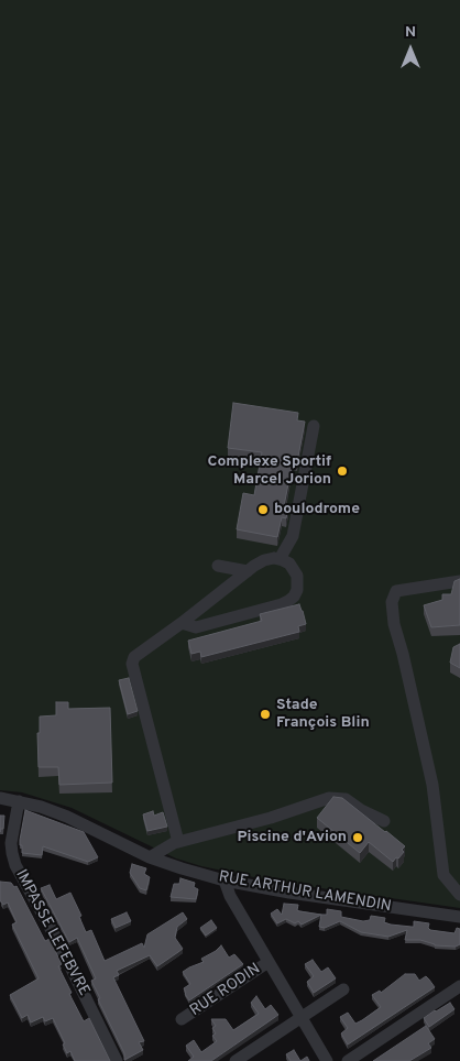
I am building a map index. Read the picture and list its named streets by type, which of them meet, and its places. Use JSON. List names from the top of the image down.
{
  "streets": {
    "street": ["RUE ARTHUR LAMENDIN", "IMPASSE LEFEBVRE", "RUE RODIN"]
  },
  "crossings": [
    ["RUE ARTHUR LAMENDIN", "IMPASSE LEFEBVRE"]
  ],
  "places": [
    "Complexe Sportif Marcel Jorion",
    "boulodrome",
    "Stade François Blin",
    "Piscine d'Avion"
  ],
  "north": "top"
}
